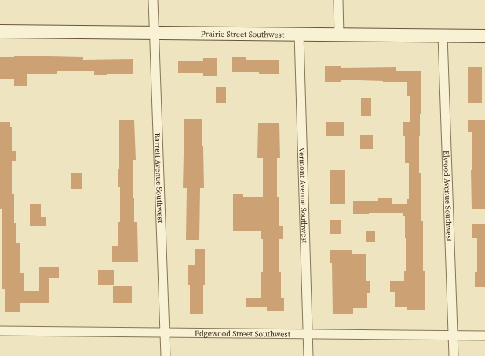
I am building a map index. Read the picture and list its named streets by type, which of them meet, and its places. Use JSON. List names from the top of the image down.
{
  "streets": {
    "street": [
      "Prairie Street Southwest",
      "Barrett Avenue Southwest",
      "Vermont Avenue Southwest",
      "Elwood Avenue Southwest",
      "Edgewood Street Southwest"
    ]
  },
  "crossings": [
    ["Prairie Street Southwest", "Barrett Avenue Southwest"],
    ["Prairie Street Southwest", "Vermont Avenue Southwest"],
    ["Prairie Street Southwest", "Elwood Avenue Southwest"],
    ["Barrett Avenue Southwest", "Edgewood Street Southwest"],
    ["Vermont Avenue Southwest", "Edgewood Street Southwest"],
    ["Elwood Avenue Southwest", "Edgewood Street Southwest"]
  ]
}
